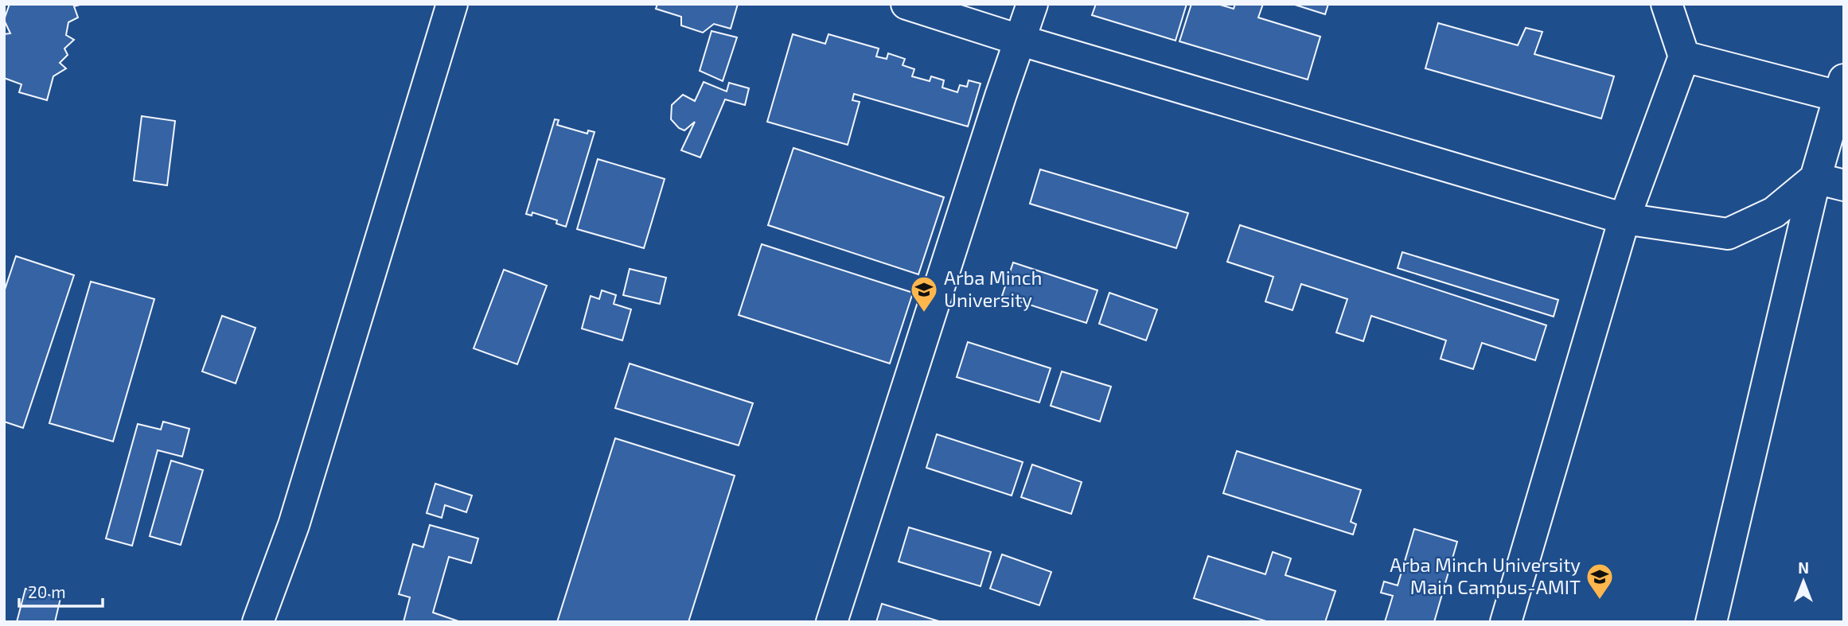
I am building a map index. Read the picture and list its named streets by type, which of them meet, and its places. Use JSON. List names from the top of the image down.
{
  "places": {
    "school or university": ["Arba Minch University", "Arba Minch University Main Campus-AMIT"]
  },
  "scale_bar": "20 m",
  "north": "top"
}
